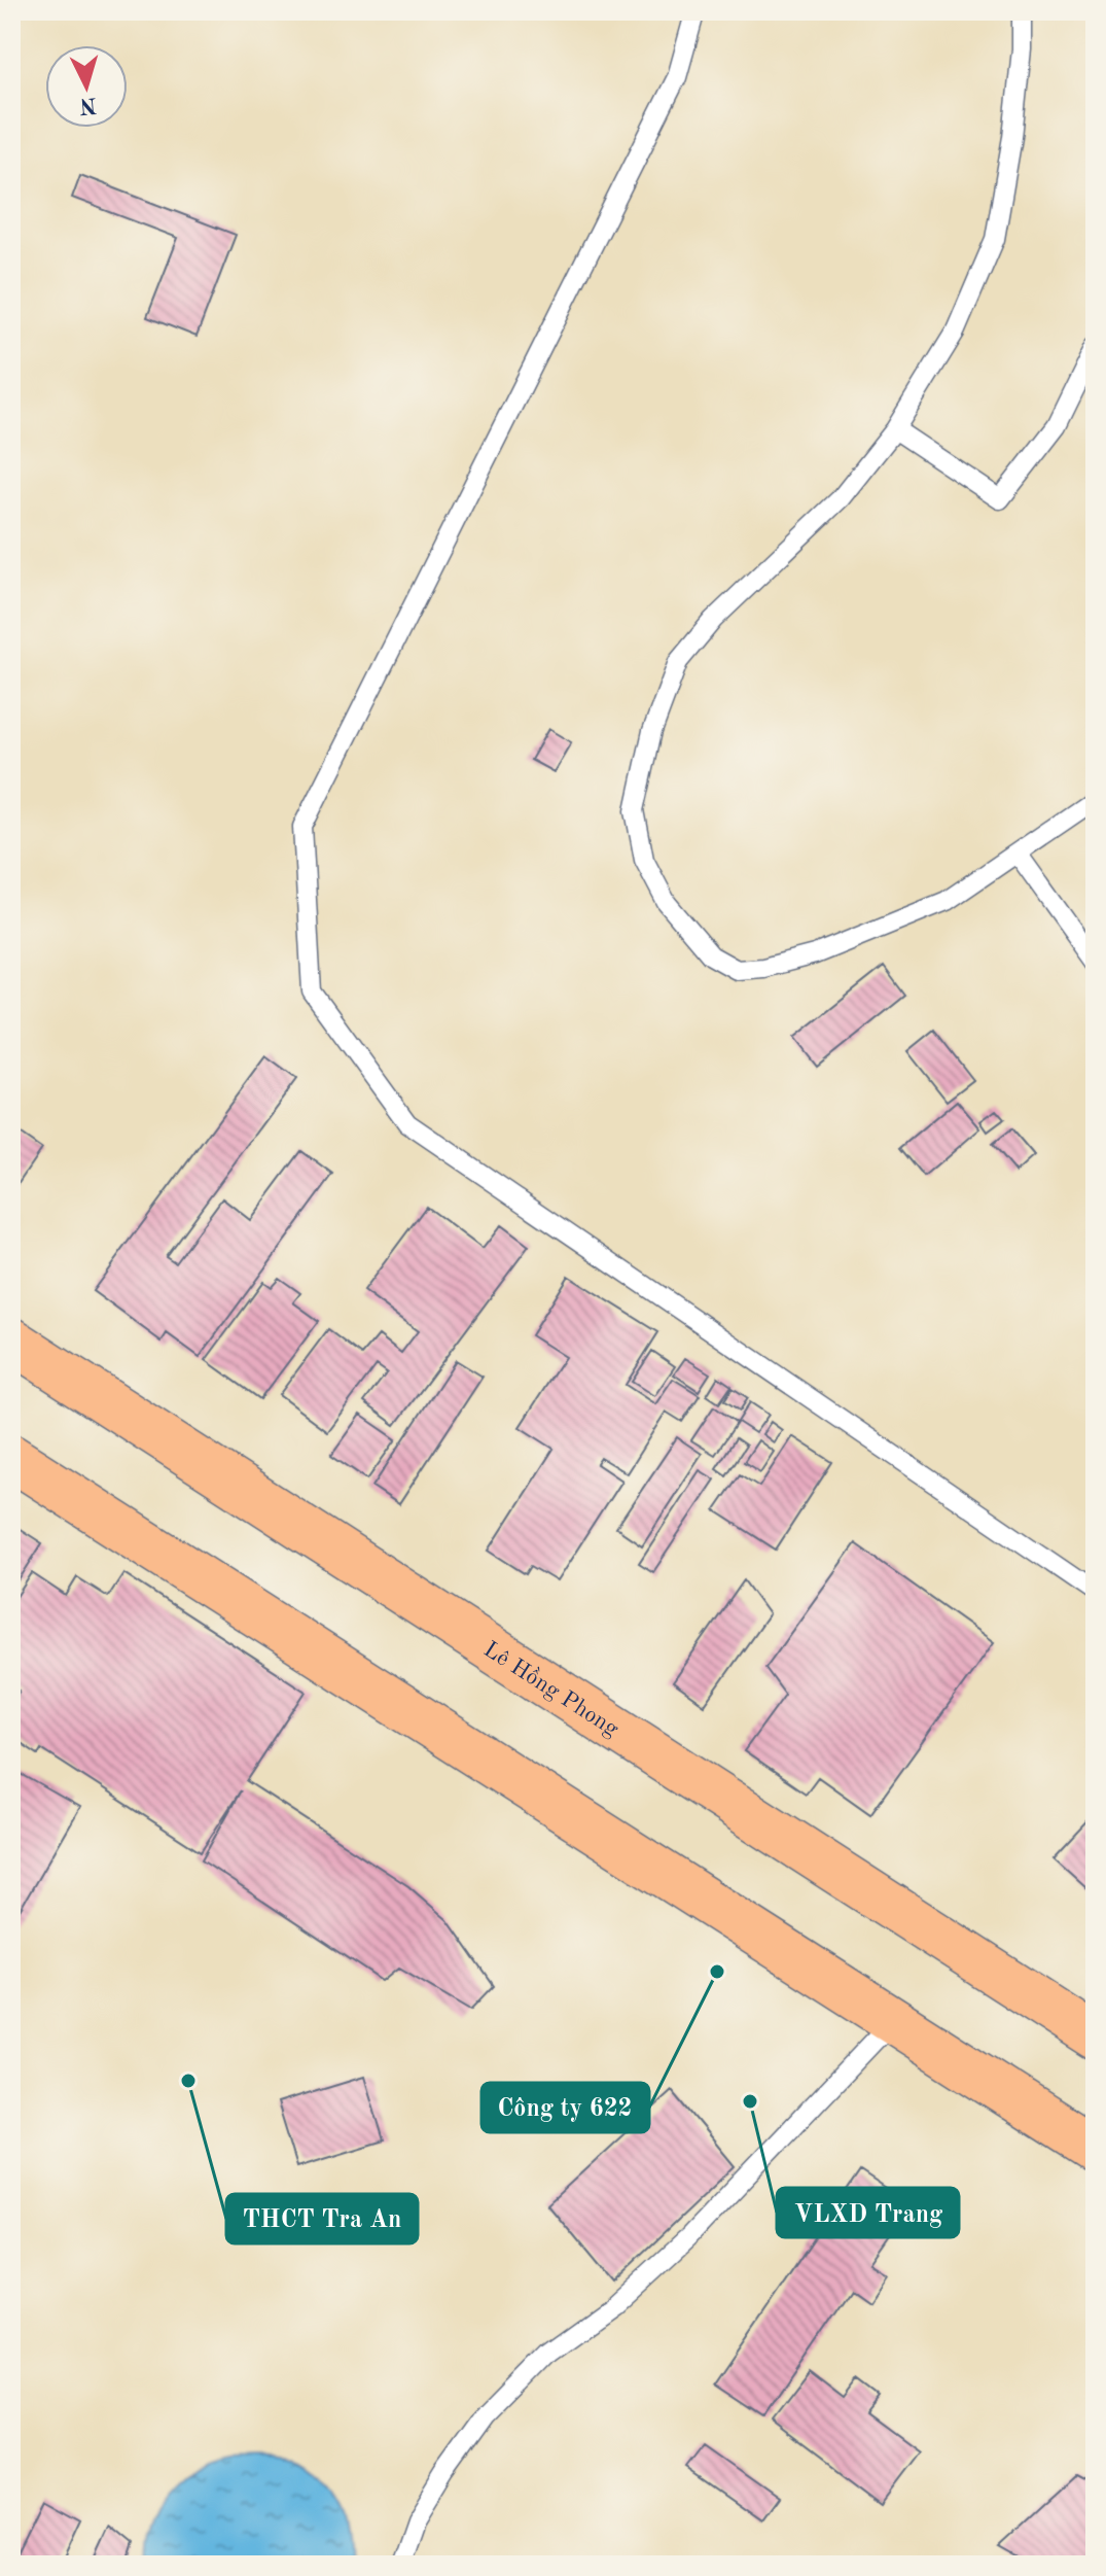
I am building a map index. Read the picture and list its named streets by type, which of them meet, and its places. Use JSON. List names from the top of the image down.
{
  "streets": {
    "highway": ["Lê Hồng Phong"]
  },
  "places": ["Công ty 622", "THCT Tra An", "VLXD Trang"],
  "north": "bottom"
}
